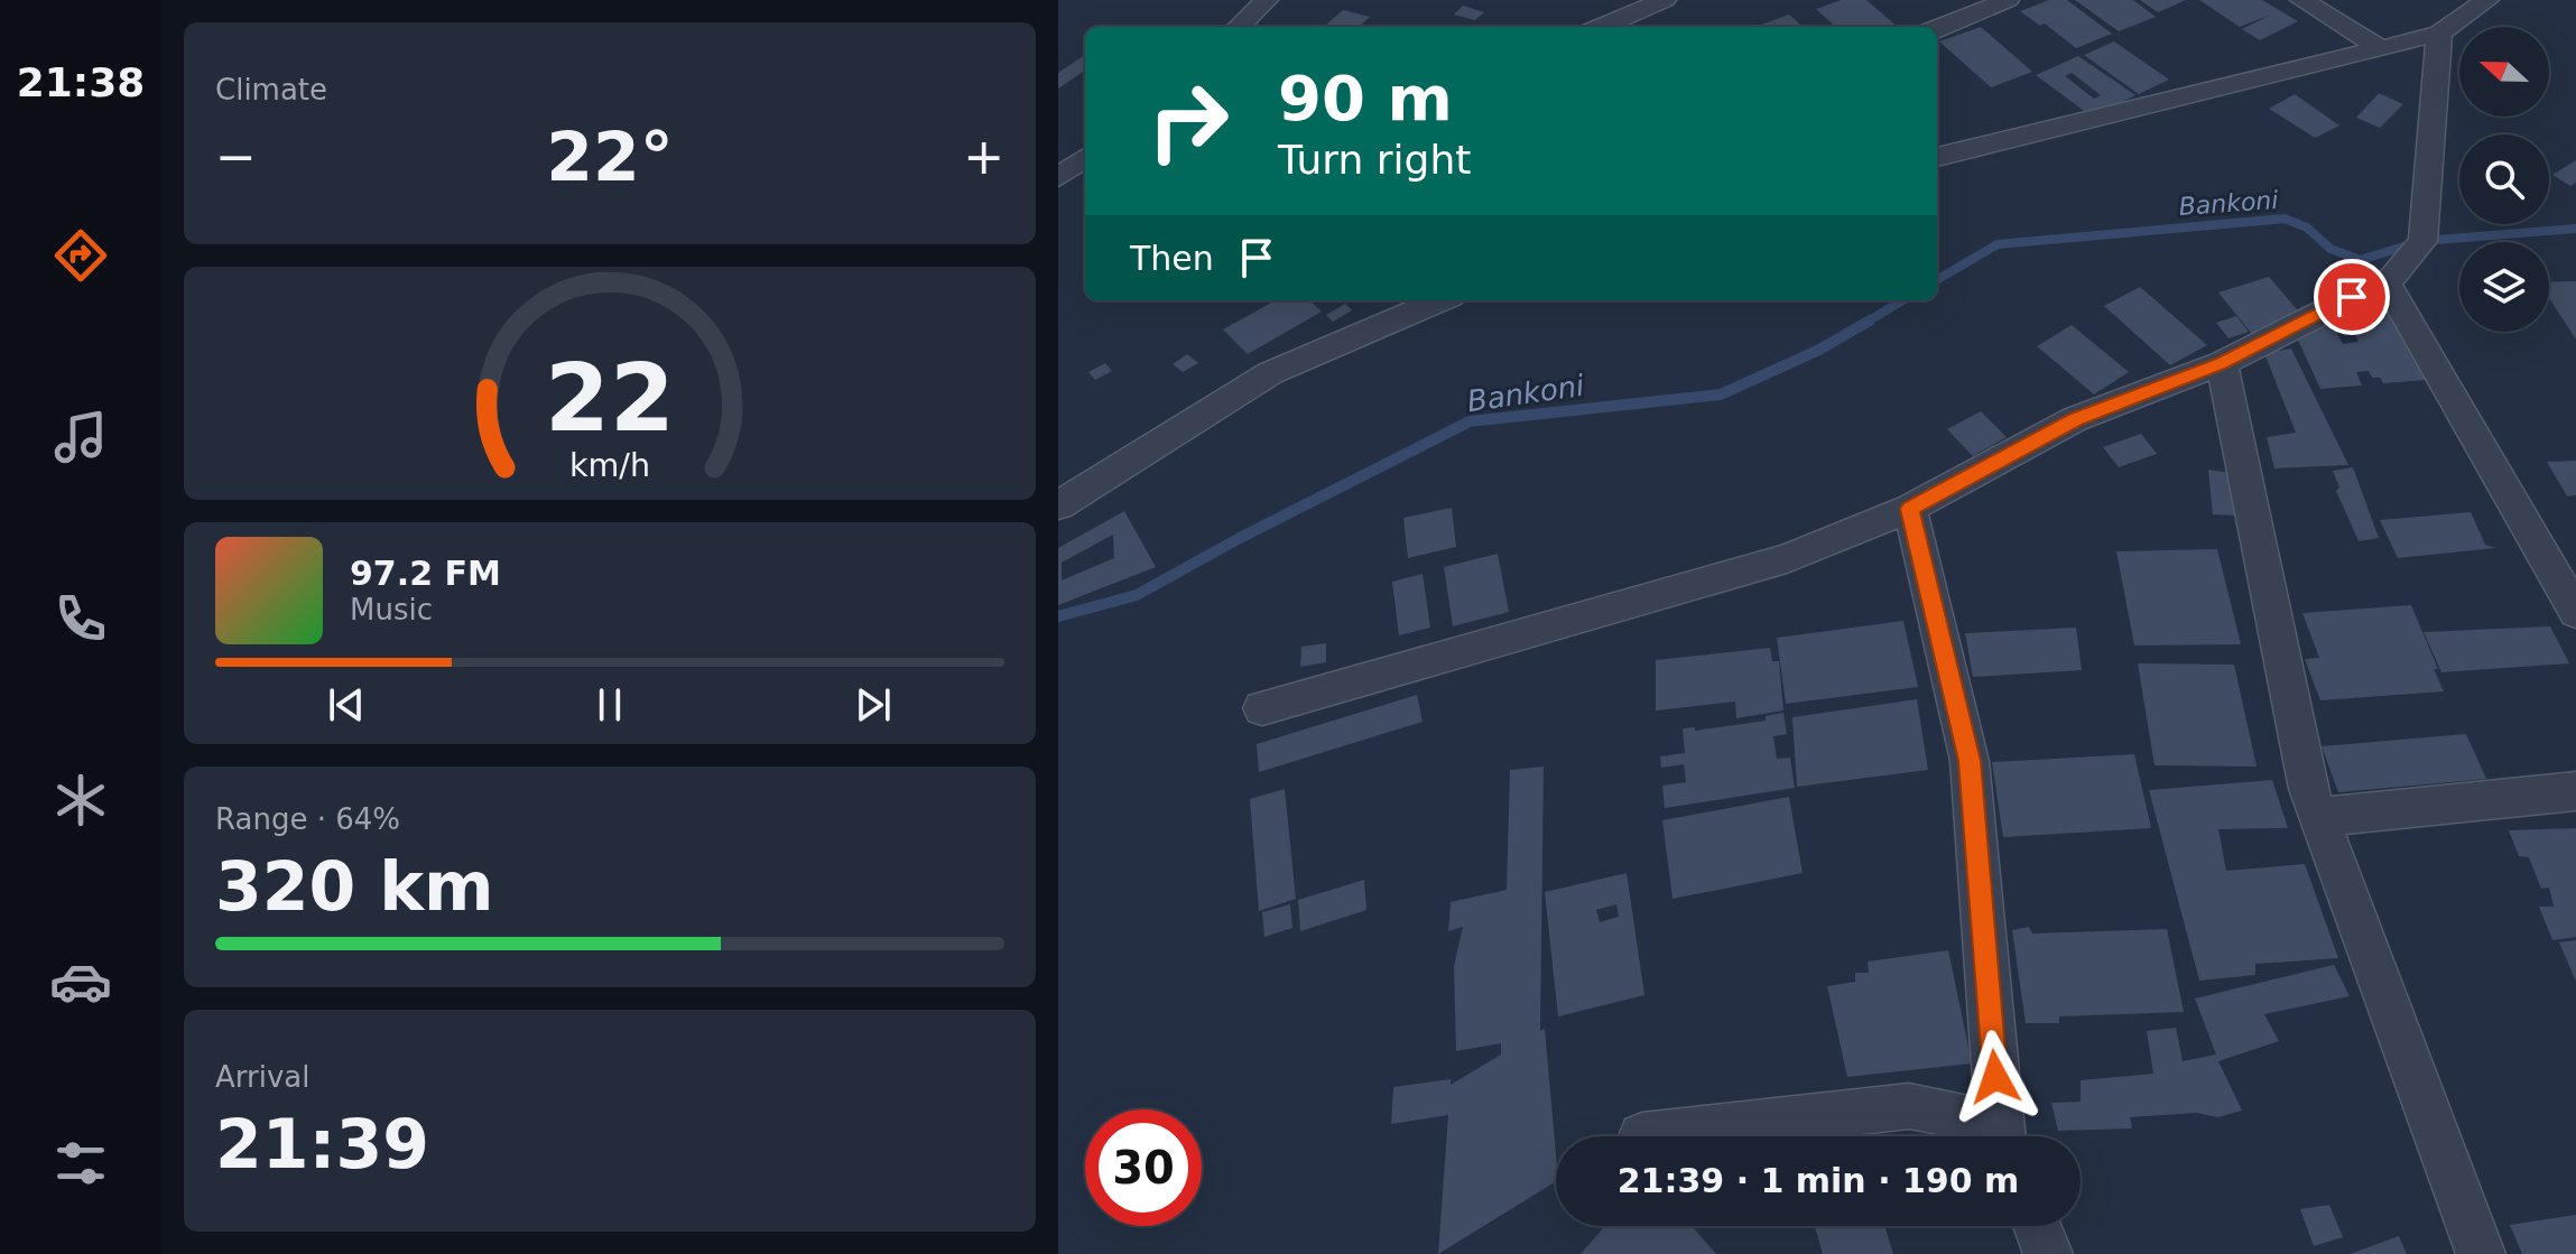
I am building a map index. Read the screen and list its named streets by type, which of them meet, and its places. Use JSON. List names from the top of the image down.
{
  "water": ["Bankoni"],
  "north": "left",
  "page": {
    "tabs": "21:38",
    "tile": [
      "Climate",
      ["Range · 64%", "320 km"],
      ["Arrival", "21:39"]
    ],
    "turn": ["90 m", "Turn right"],
    "heat": ["−", "22°", "+"],
    "then": "Then",
    "song": ["97.2 FM", "Music"],
    "limit": "30",
    "trip": "21:39 · 1 min · 190 m",
    "gauge": ["22", "km/h"]
  }
}
